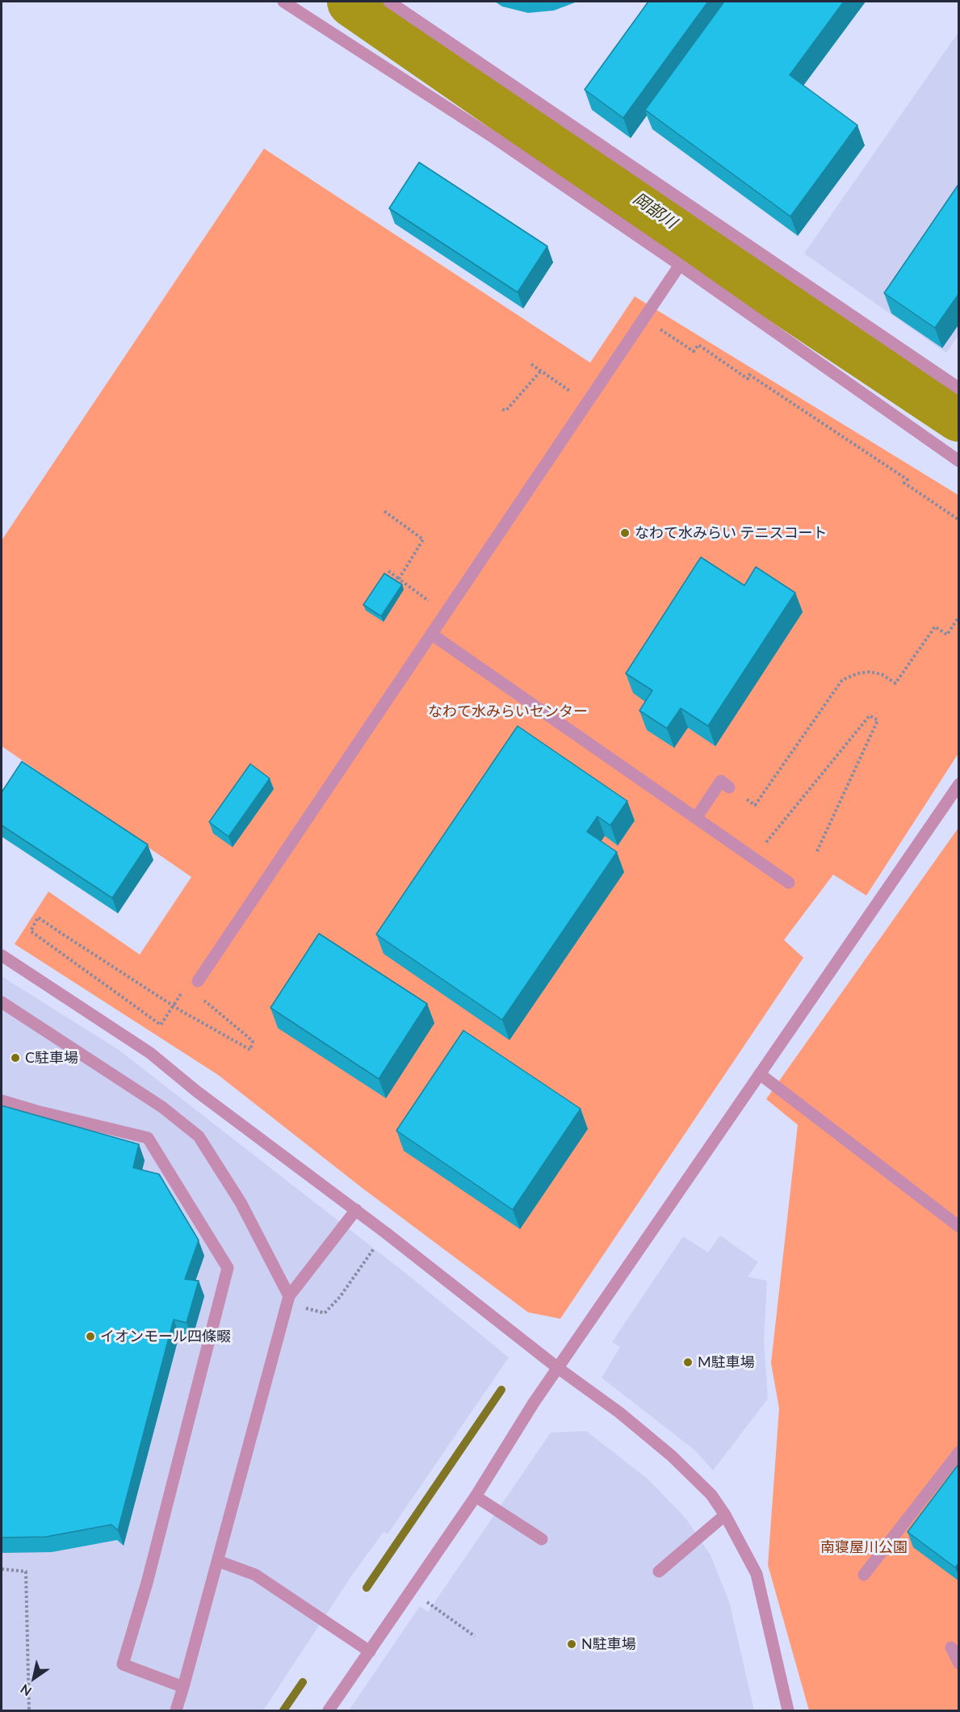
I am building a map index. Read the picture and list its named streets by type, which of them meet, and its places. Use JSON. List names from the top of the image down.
{
  "water": ["岡部川"],
  "parks": ["なわて水みらいセンター", "南寝屋川公園"],
  "places": [
    "なわて水みらい テニスコート",
    "C駐車場",
    "イオンモール四條畷",
    "M駐車場",
    "N駐車場"
  ],
  "north": "bottom left"
}
